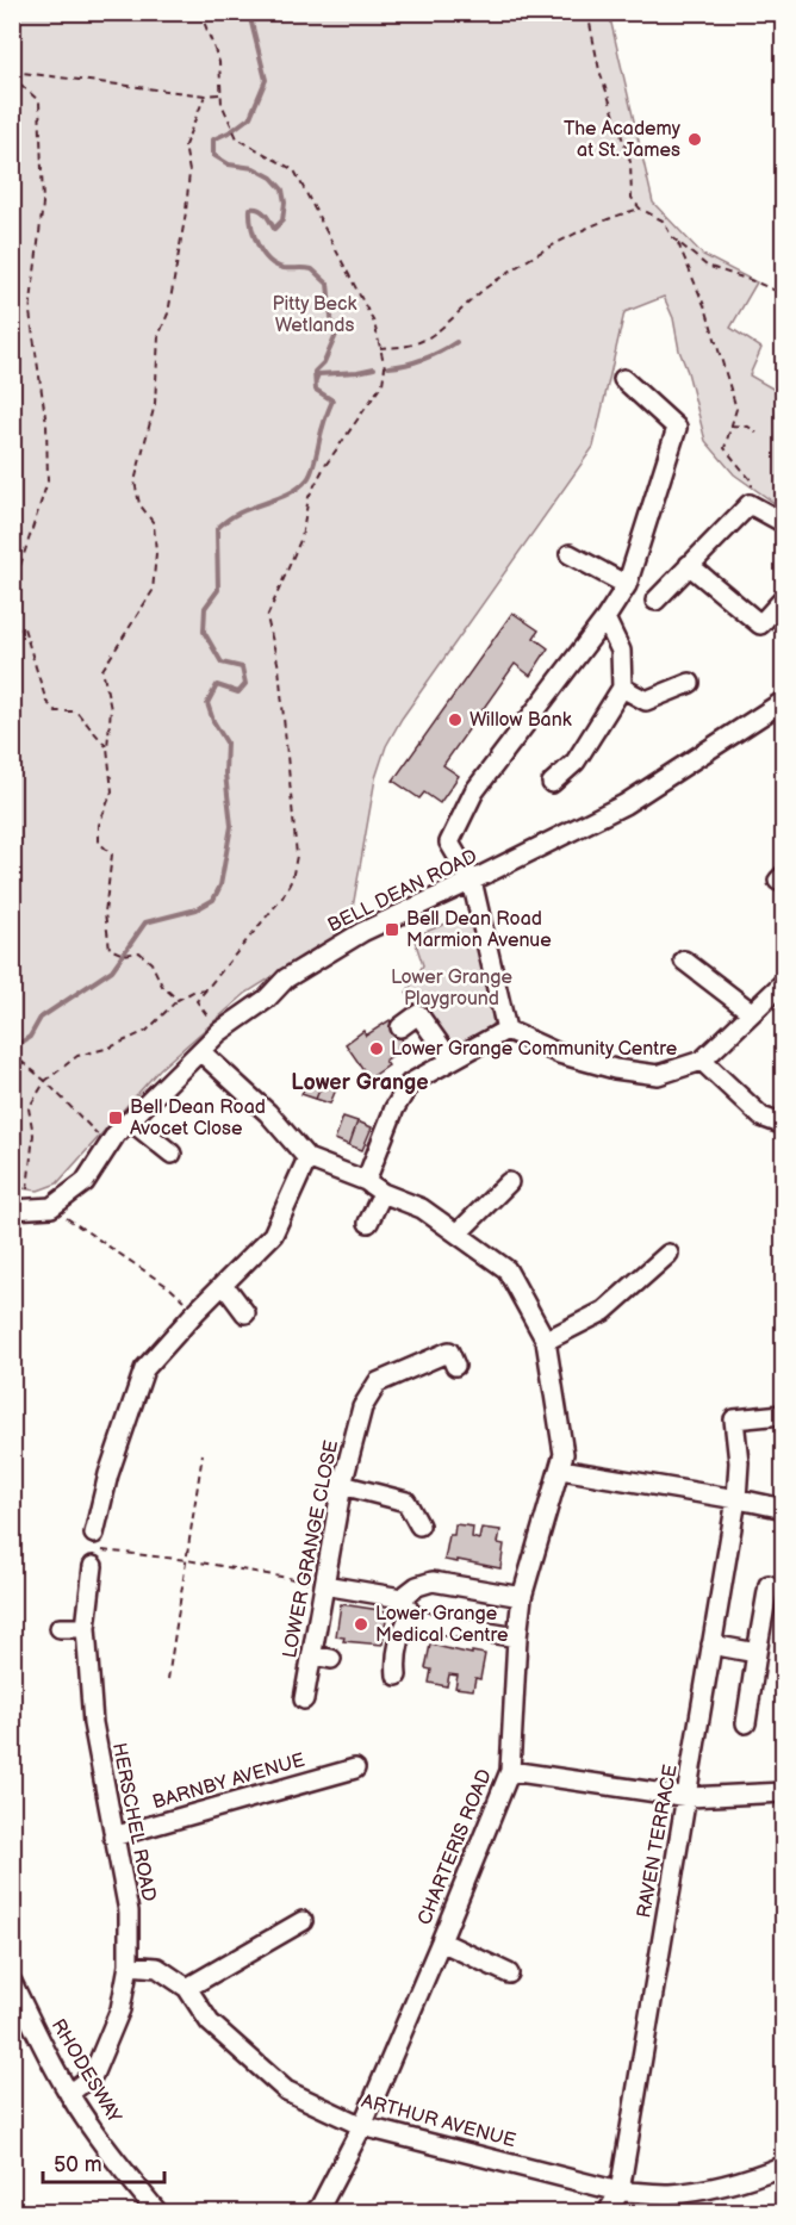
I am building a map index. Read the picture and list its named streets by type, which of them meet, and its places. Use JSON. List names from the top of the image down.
{
  "streets": {
    "street": [
      "BELL DEAN ROAD",
      "LOWER GRANGE CLOSE",
      "BARNBY AVENUE",
      "HERSCHEL ROAD",
      "RAVEN TERRACE",
      "CHARTERIS ROAD",
      "RHODESWAY",
      "ARTHUR AVENUE"
    ]
  },
  "crossings": [
    ["BELL DEAN ROAD", "CHARTERIS ROAD"],
    ["BARNBY AVENUE", "HERSCHEL ROAD"],
    ["HERSCHEL ROAD", "CHARTERIS ROAD"],
    ["HERSCHEL ROAD", "RHODESWAY"],
    ["HERSCHEL ROAD", "ARTHUR AVENUE"],
    ["RAVEN TERRACE", "ARTHUR AVENUE"],
    ["CHARTERIS ROAD", "ARTHUR AVENUE"]
  ],
  "districts": ["Lower Grange"],
  "parks": ["Pitty Beck Wetlands", "Lower Grange Playground"],
  "places": {
    "other": [
      "The Academy at St. James",
      "Willow Bank",
      "Lower Grange Community Centre",
      "Lower Grange Medical Centre"
    ],
    "transit": ["Bell Dean Road Marmion Avenue", "Bell Dean Road Avocet Close"]
  },
  "scale_bar": "50 m"
}
